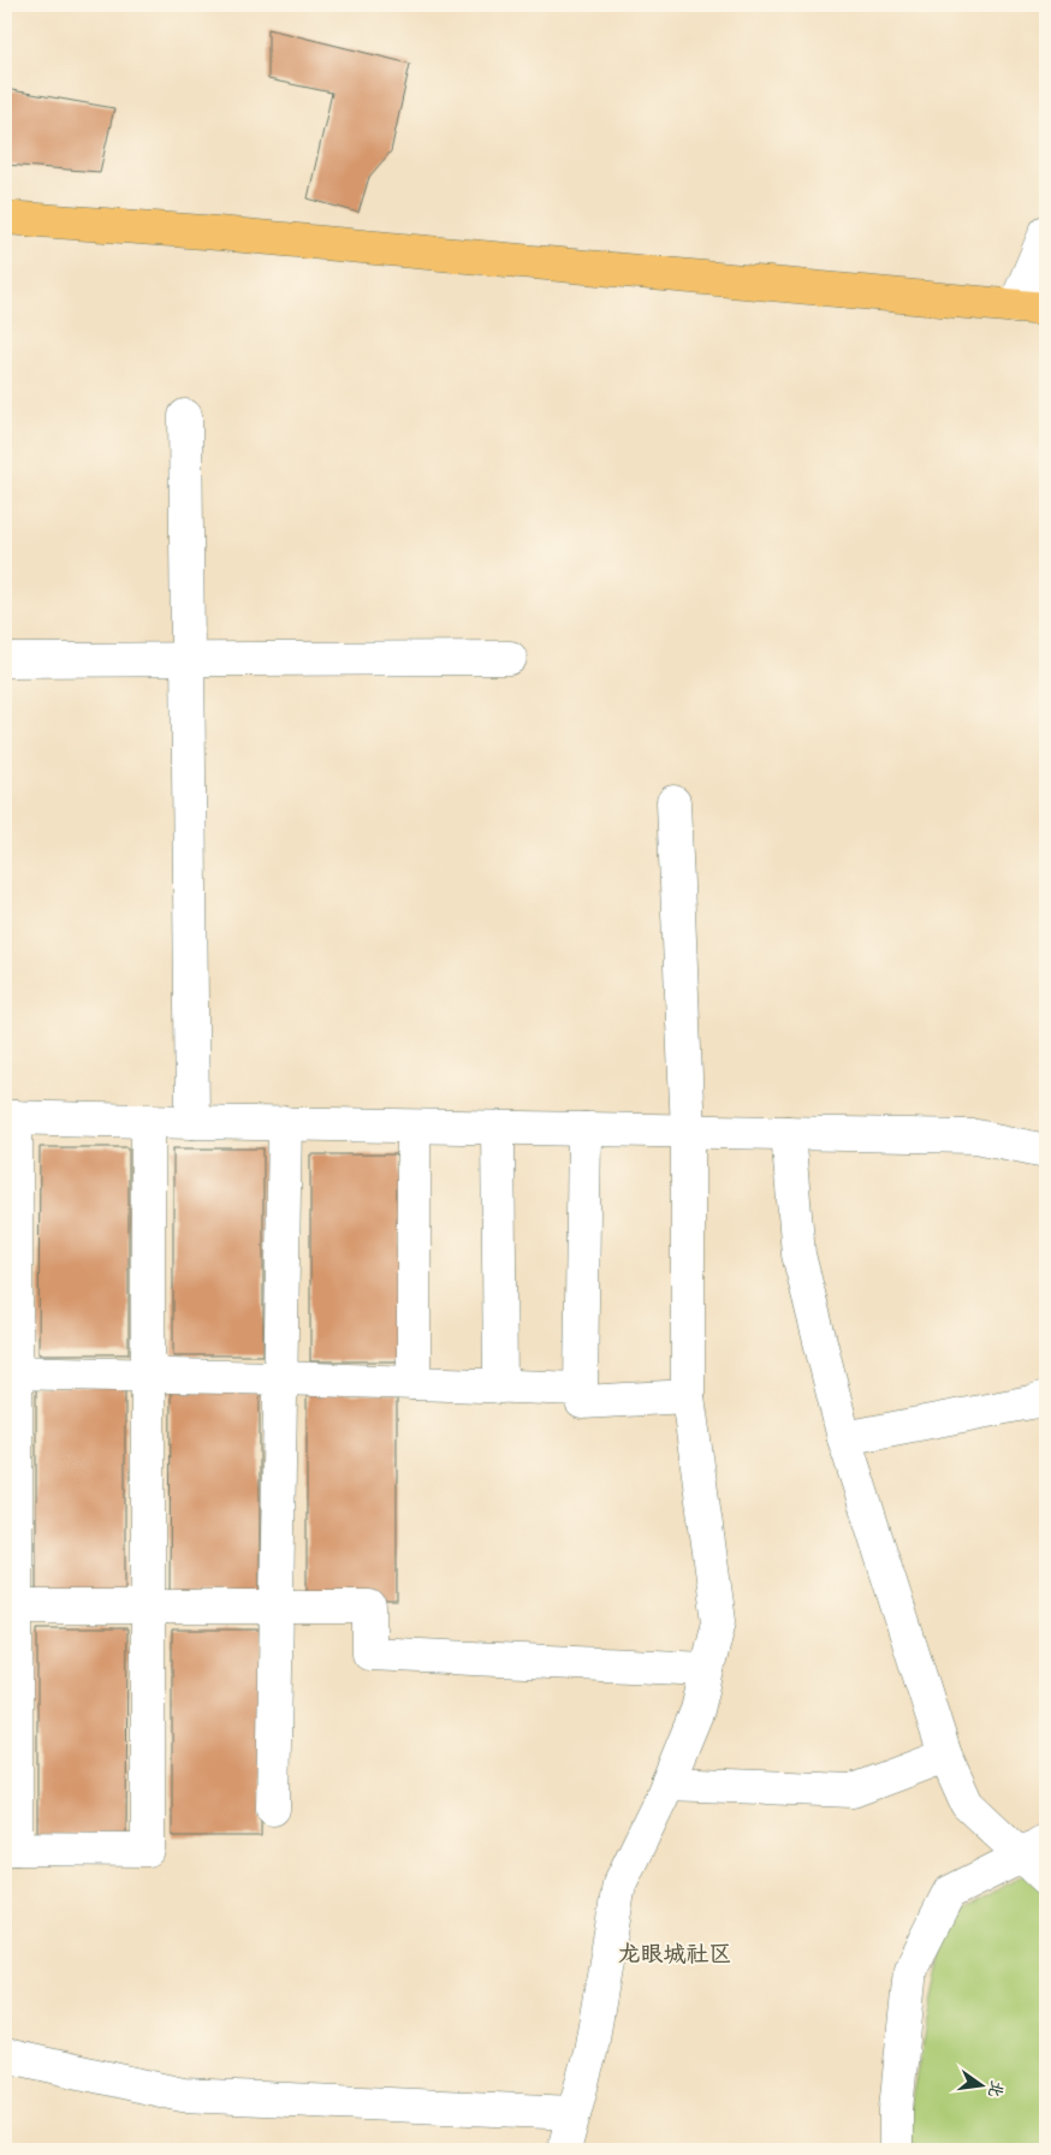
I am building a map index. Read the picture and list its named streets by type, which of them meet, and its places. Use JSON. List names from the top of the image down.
{
  "districts": ["龙眼城社区"],
  "north": "right"
}
